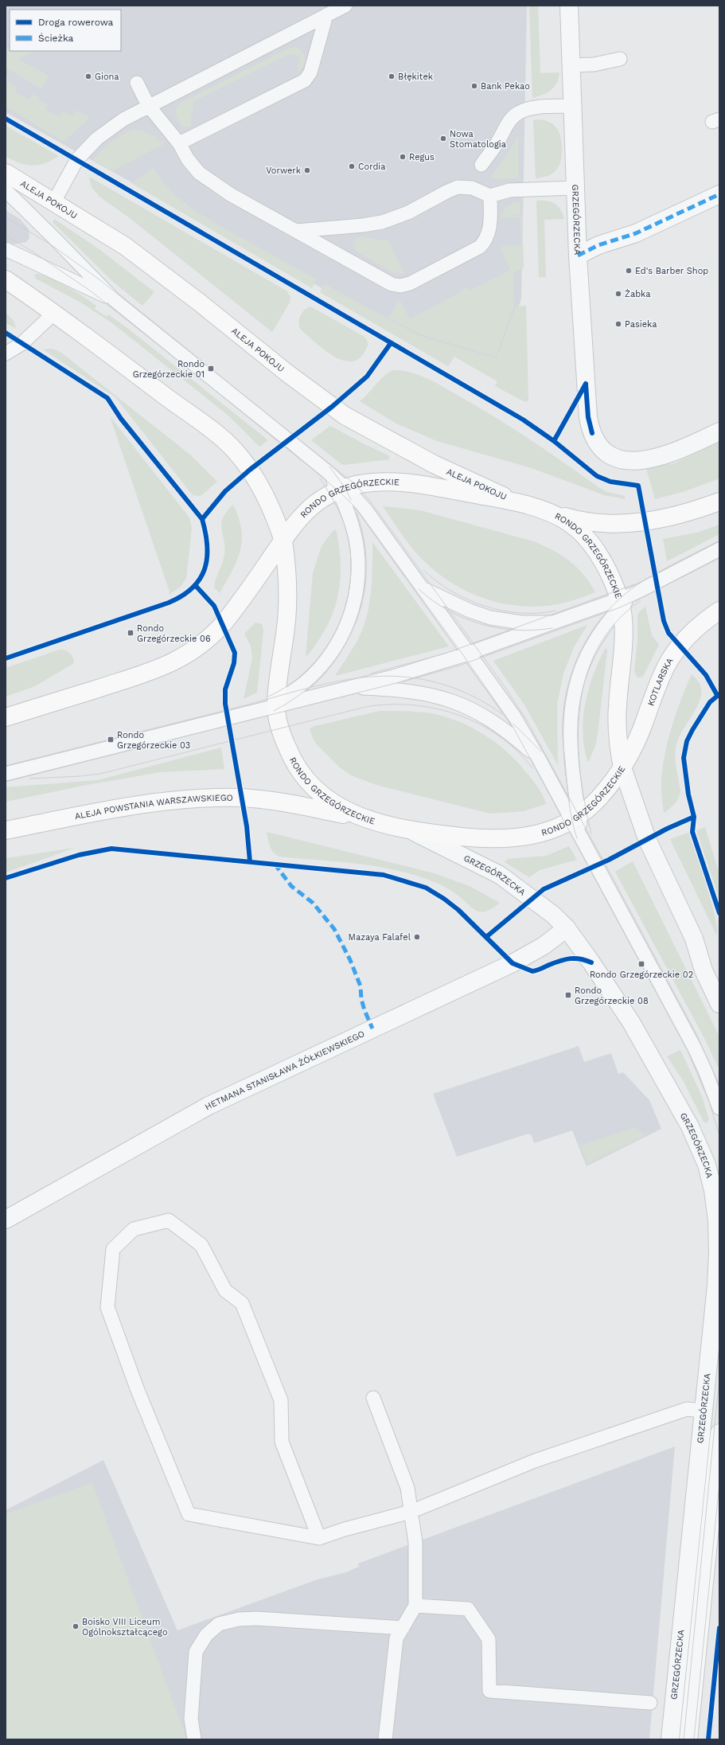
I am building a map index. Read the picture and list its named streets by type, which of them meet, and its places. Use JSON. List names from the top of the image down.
{
  "streets": {
    "main road": [
      "ALEJA POKOJU",
      "RONDO GRZEGÓRZECKIE",
      "KOTLARSKA",
      "ALEJA POWSTANIA WARSZAWSKIEGO"
    ],
    "street": ["GRZEGÓRZECKA", "HETMANA STANISŁAWA ŻÓŁKIEWSKIEGO"]
  },
  "crossings": [
    ["ALEJA POKOJU", "RONDO GRZEGÓRZECKIE"],
    ["GRZEGÓRZECKA", "RONDO GRZEGÓRZECKIE"],
    ["GRZEGÓRZECKA", "HETMANA STANISŁAWA ŻÓŁKIEWSKIEGO"],
    ["RONDO GRZEGÓRZECKIE", "KOTLARSKA"],
    ["RONDO GRZEGÓRZECKIE", "ALEJA POWSTANIA WARSZAWSKIEGO"]
  ],
  "places": {
    "other": [
      "Giona",
      "Błękitek",
      "Bank Pekao",
      "Nowa Stomatologia",
      "Regus",
      "Cordia",
      "Vorwerk",
      "Ed's Barber Shop",
      "Żabka",
      "Pasieka",
      "Mazaya Falafel",
      "Boisko VIII Liceum Ogólnokształcącego"
    ],
    "transit": [
      "Rondo Grzegórzeckie 01",
      "Rondo Grzegórzeckie 06",
      "Rondo Grzegórzeckie 03",
      "Rondo Grzegórzeckie 02",
      "Rondo Grzegórzeckie 08"
    ]
  },
  "legend": ["Droga rowerowa", "Ścieżka"]
}
